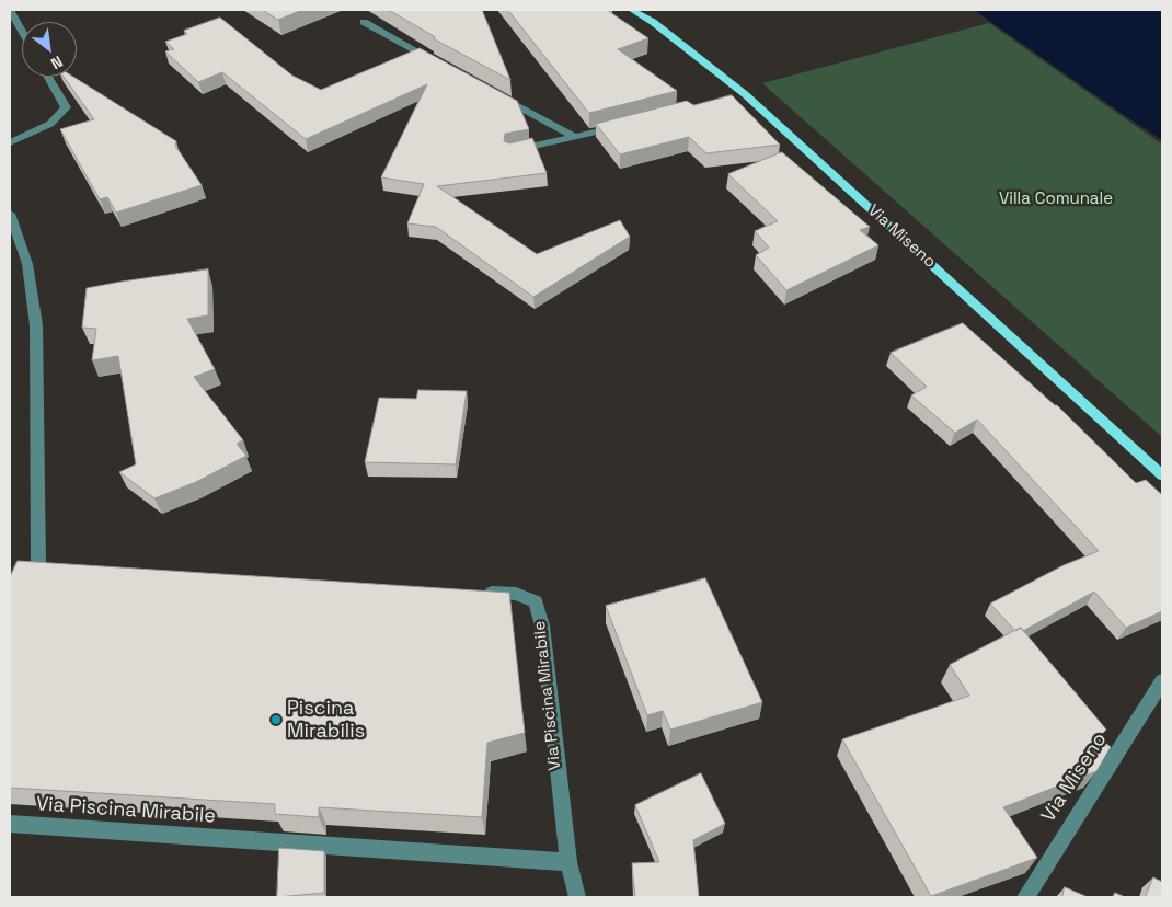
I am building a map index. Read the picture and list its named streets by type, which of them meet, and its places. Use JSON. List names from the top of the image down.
{
  "streets": {
    "main road": ["Via Miseno"],
    "street": ["Via Piscina Mirabile"]
  },
  "parks": ["Villa Comunale"],
  "places": ["Piscina Mirabilis"],
  "north": "bottom right"
}
